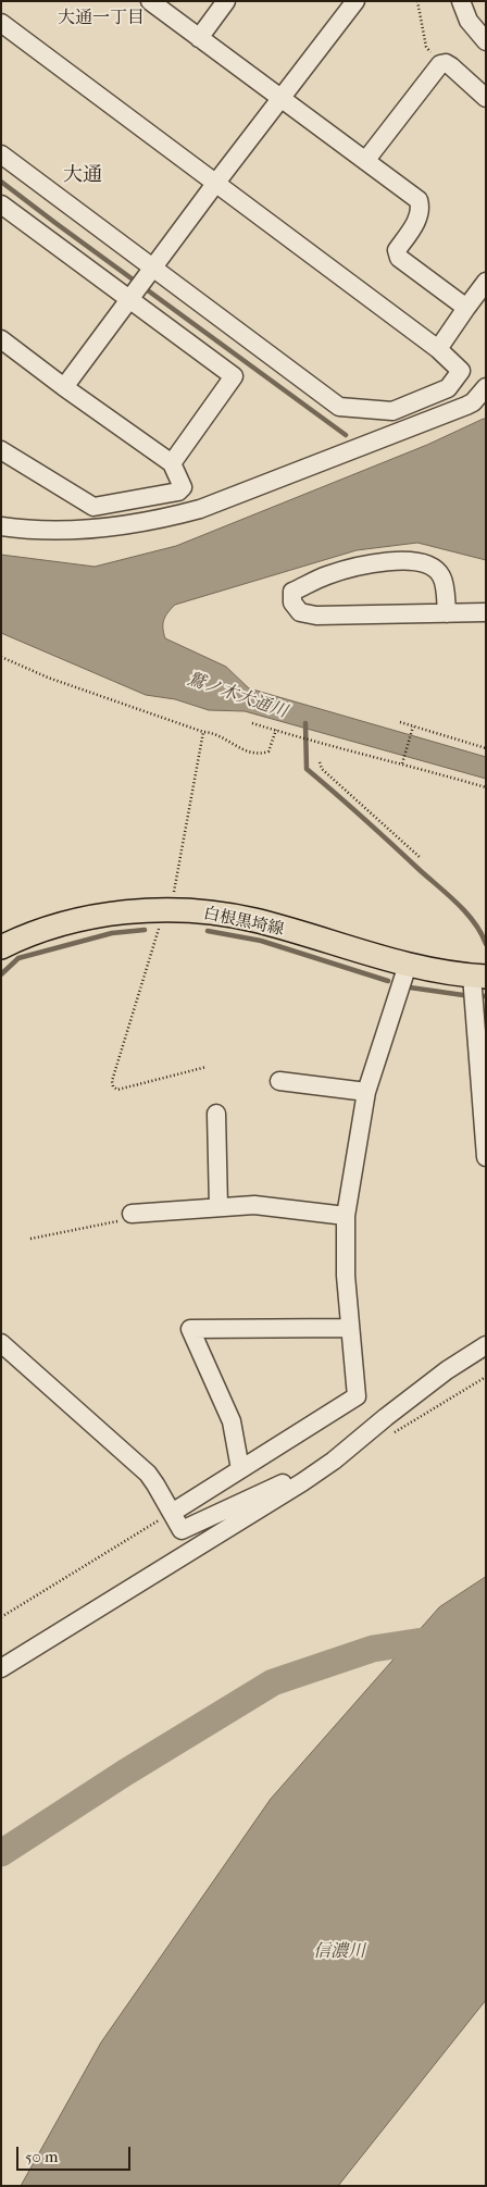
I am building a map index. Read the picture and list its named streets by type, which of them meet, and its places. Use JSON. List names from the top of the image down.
{
  "streets": {
    "main road": ["白根黒埼線"]
  },
  "districts": ["大通一丁目", "大通"],
  "water": ["鷲ノ木大通川", "信濃川"],
  "scale_bar": "50 m"
}
